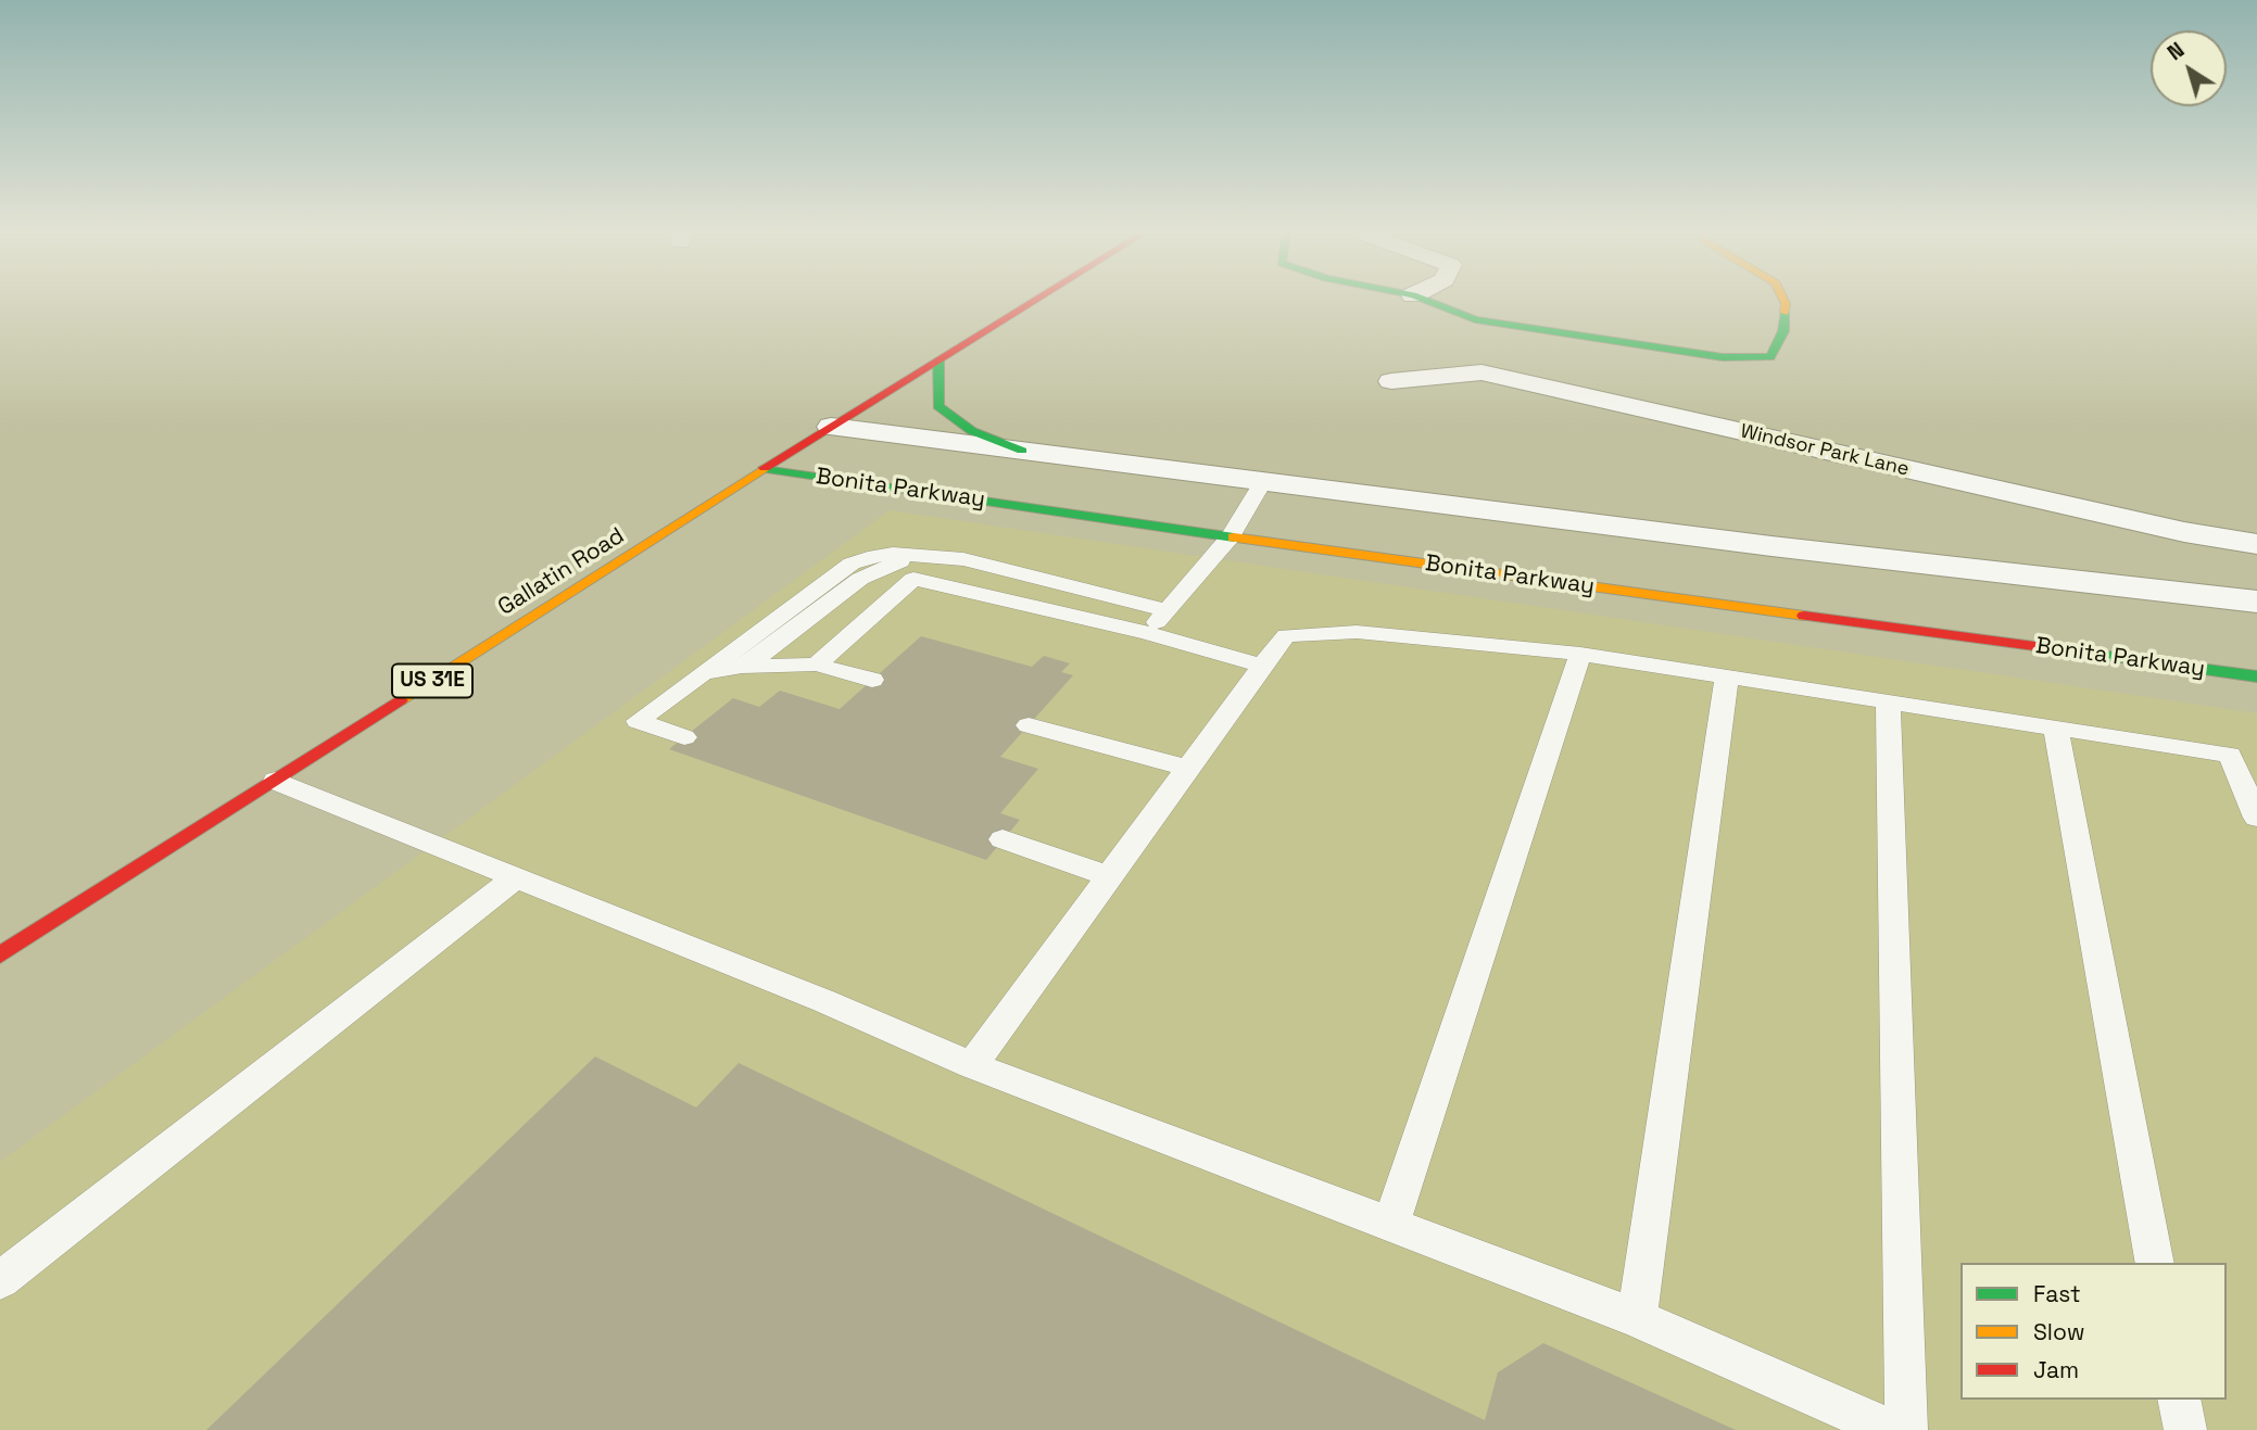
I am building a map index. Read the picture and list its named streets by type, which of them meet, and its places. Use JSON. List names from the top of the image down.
{
  "streets": {
    "street": [
      "Windsor Park Lane",
      "Bonita Parkway",
      "Gallatin Road",
      "US 31E"
    ]
  },
  "crossings": [
    ["Bonita Parkway", "Gallatin Road"]
  ],
  "legend": ["Fast", "Slow", "Jam"],
  "north": "top left"
}
